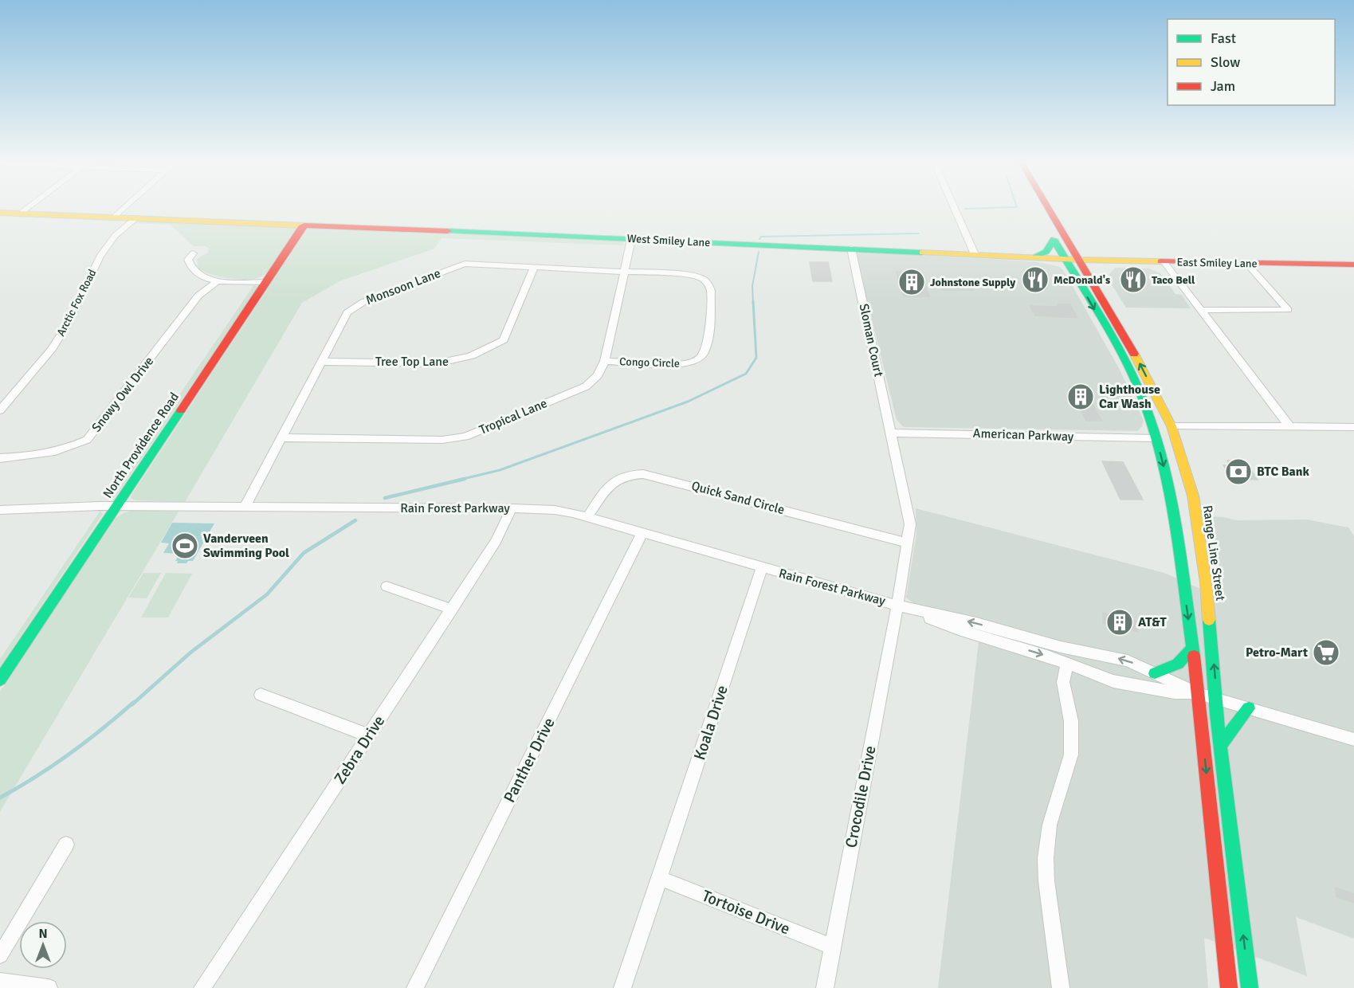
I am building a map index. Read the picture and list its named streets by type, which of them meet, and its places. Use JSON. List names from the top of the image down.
{
  "streets": {
    "main road": [
      "West Smiley Lane",
      "East Smiley Lane",
      "North Providence Road",
      "Range Line Street"
    ],
    "street": [
      "Monsoon Lane",
      "Arctic Fox Road",
      "Sloman Court",
      "Tree Top Lane",
      "Congo Circle",
      "Snowy Owl Drive",
      "Tropical Lane",
      "American Parkway",
      "Quick Sand Circle",
      "Rain Forest Parkway",
      "Koala Drive",
      "Zebra Drive",
      "Panther Drive",
      "Crocodile Drive",
      "Tortoise Drive"
    ]
  },
  "crossings": [
    ["West Smiley Lane", "East Smiley Lane"],
    ["West Smiley Lane", "Arctic Fox Road"],
    ["West Smiley Lane", "Sloman Court"],
    ["West Smiley Lane", "Tropical Lane"],
    ["West Smiley Lane", "North Providence Road"],
    ["West Smiley Lane", "Range Line Street"],
    ["East Smiley Lane", "Range Line Street"],
    ["Monsoon Lane", "Tree Top Lane"],
    ["Monsoon Lane", "Congo Circle"],
    ["Monsoon Lane", "Tropical Lane"],
    ["Monsoon Lane", "Rain Forest Parkway"],
    ["Sloman Court", "American Parkway"],
    ["Sloman Court", "Quick Sand Circle"],
    ["Sloman Court", "Crocodile Drive"],
    ["Congo Circle", "Tropical Lane"],
    ["North Providence Road", "Rain Forest Parkway"],
    ["Quick Sand Circle", "Rain Forest Parkway"],
    ["Quick Sand Circle", "Crocodile Drive"],
    ["Rain Forest Parkway", "Koala Drive"],
    ["Rain Forest Parkway", "Zebra Drive"],
    ["Rain Forest Parkway", "Panther Drive"],
    ["Rain Forest Parkway", "Crocodile Drive"],
    ["Koala Drive", "Tortoise Drive"],
    ["Crocodile Drive", "Tortoise Drive"]
  ],
  "places": {
    "restaurant": ["McDonald's", "Taco Bell"],
    "building": ["Johnstone Supply", "Lighthouse Car Wash", "AT&T"],
    "bank": ["BTC Bank"],
    "sports": ["Vanderveen Swimming Pool"],
    "supermarket": ["Petro-Mart"]
  },
  "legend": ["Fast", "Slow", "Jam"],
  "north": "top"
}
